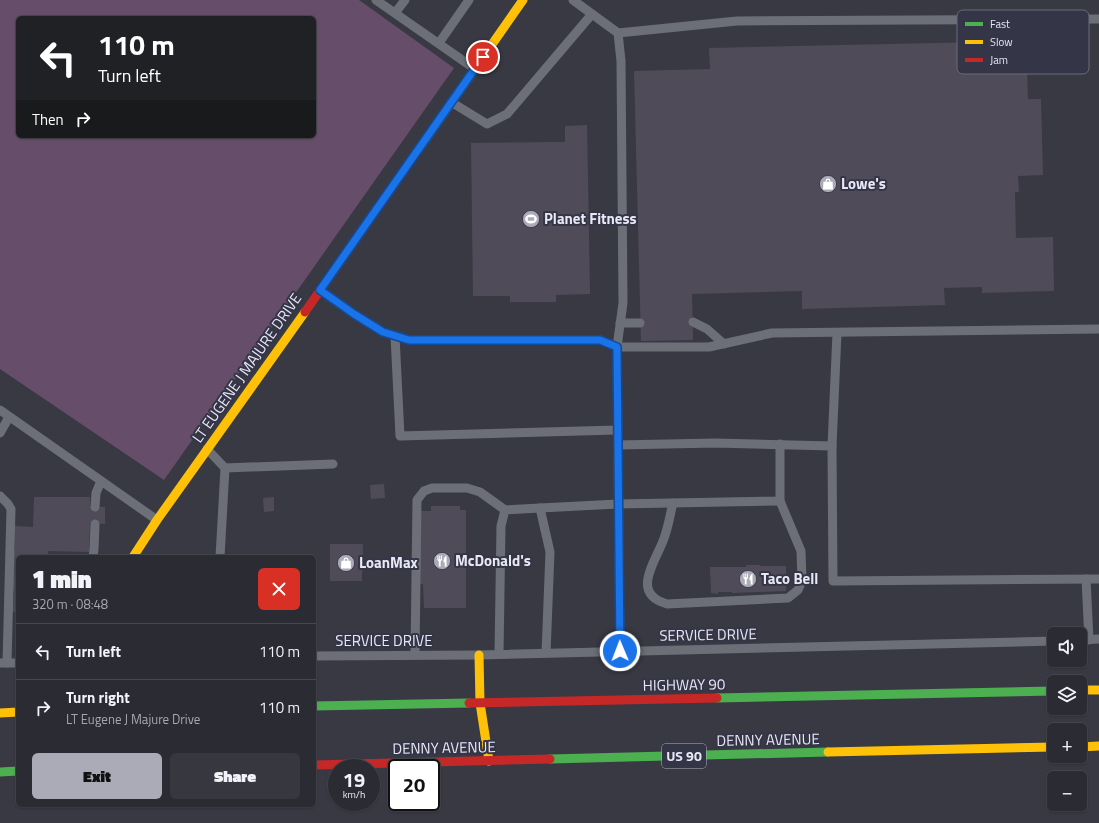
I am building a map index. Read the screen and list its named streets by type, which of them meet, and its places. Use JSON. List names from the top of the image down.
{
  "streets": {
    "main road": [
      "LT EUGENE J MAJURE DRIVE",
      "HIGHWAY 90",
      "DENNY AVENUE",
      "US 90"
    ],
    "lane": ["SERVICE DRIVE"]
  },
  "places": {
    "shop": ["Lowe's", "LoanMax"],
    "sports": ["Planet Fitness"],
    "restaurant": ["McDonald's", "Taco Bell"]
  },
  "legend": ["Fast", "Slow", "Jam"],
  "page": {
    "turn": ["110 m", "Turn left"],
    "then": "Then",
    "heading": ["1 min", "320 m · 08:48"],
    "list": [
      {
        "name": "Turn left",
        "value": "110 m"
      },
      {
        "name": "Turn right",
        "note": "LT Eugene J Majure Drive",
        "value": "110 m"
      }
    ],
    "map_buttons": ["+", "−"],
    "buttons": ["Exit", "Share"],
    "speed": "19 km/h",
    "limit": "20"
  }
}
